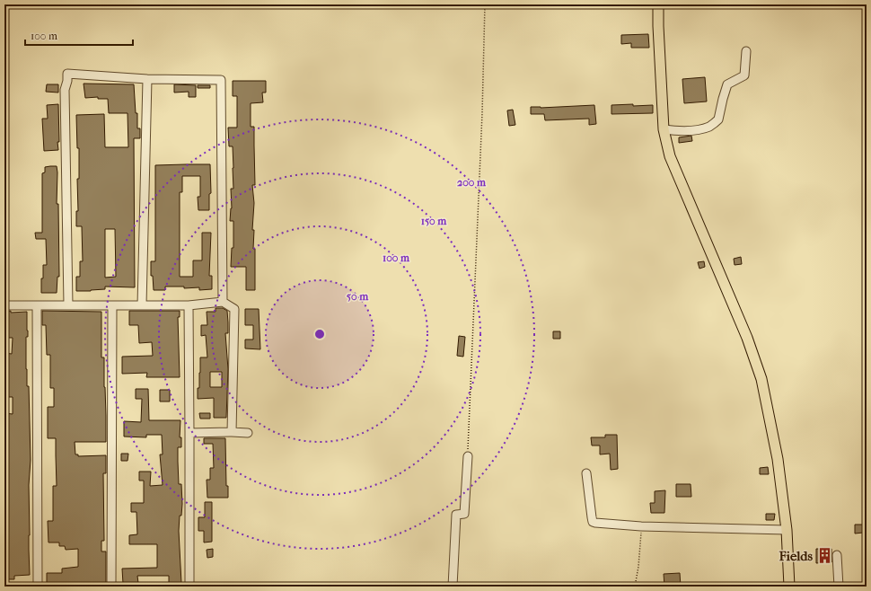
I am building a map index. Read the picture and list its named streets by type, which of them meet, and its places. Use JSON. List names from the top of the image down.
{
  "places": {
    "building": ["Fields"]
  },
  "scale_bar": "100 m",
  "rings": [
    "200 m",
    "150 m",
    "100 m",
    "50 m"
  ]
}
